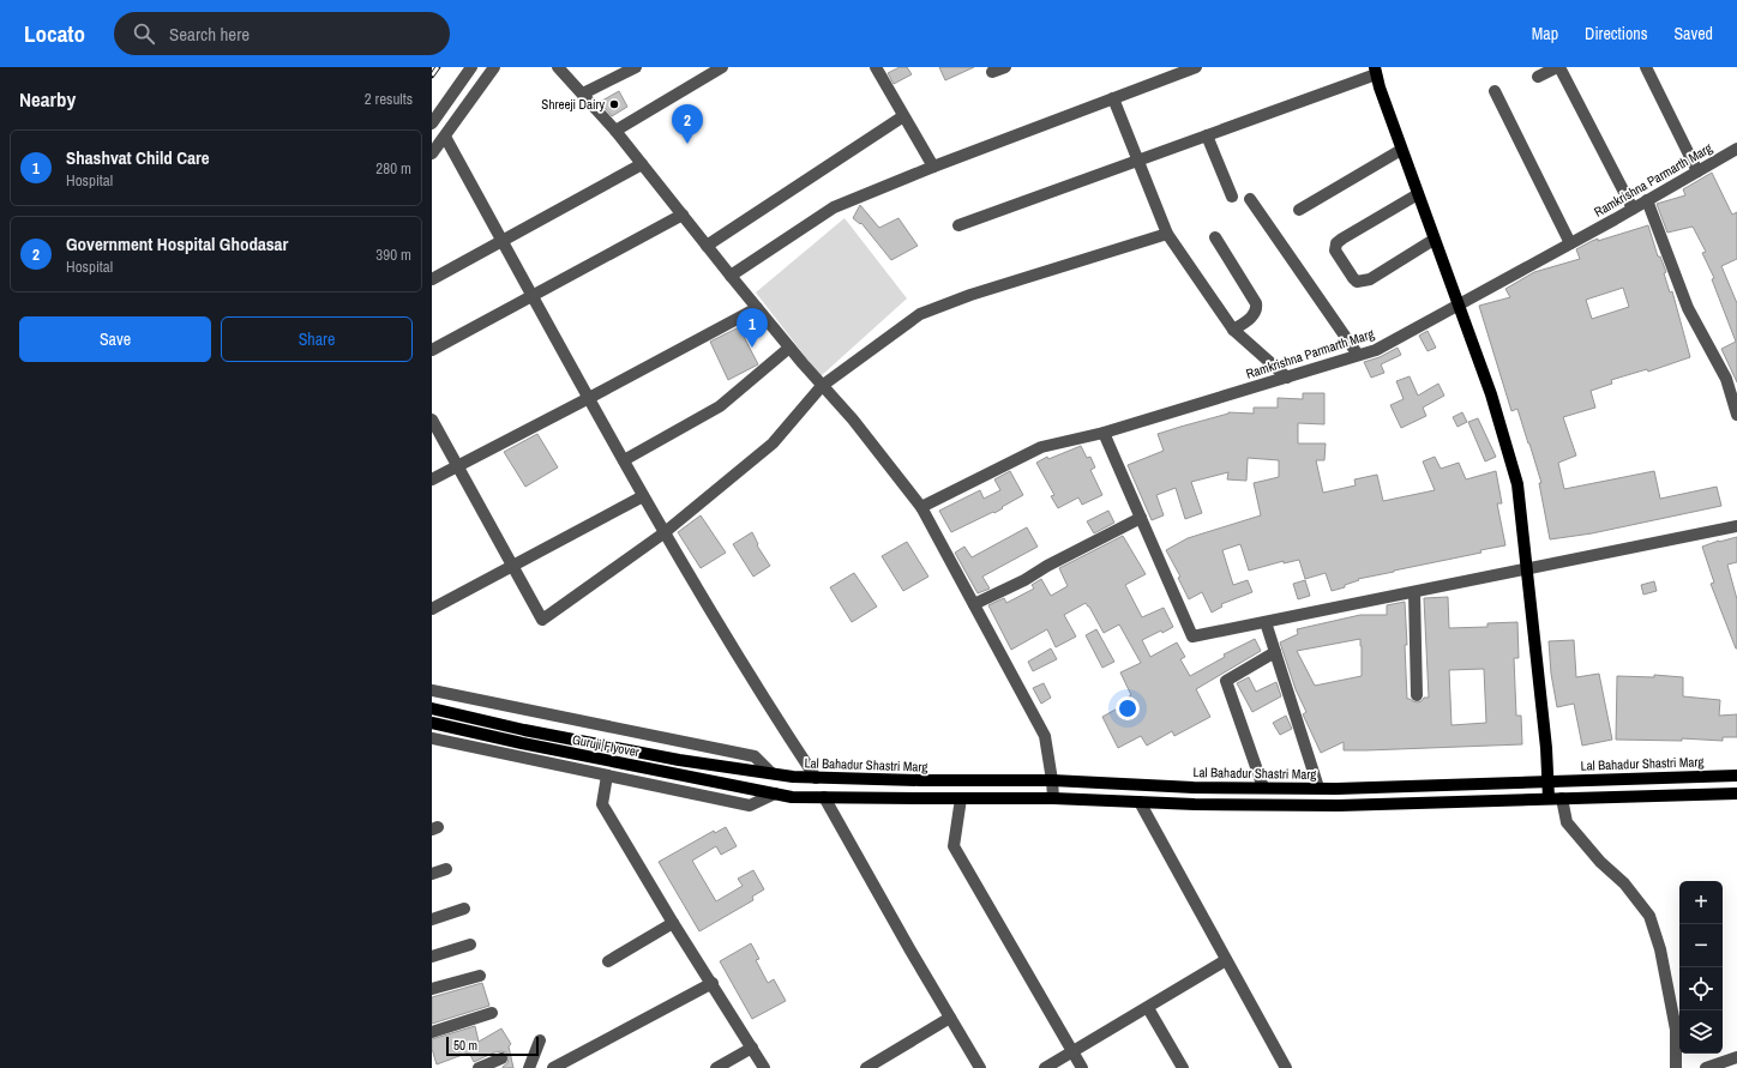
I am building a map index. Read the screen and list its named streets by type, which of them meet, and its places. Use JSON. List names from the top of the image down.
{
  "streets": {
    "main road": ["Guruji Flyover", "Lal Bahadur Shastri Marg"],
    "street": ["Ramkrishna Parmarth Marg"]
  },
  "crossings": [
    ["Guruji Flyover", "Lal Bahadur Shastri Marg"]
  ],
  "places": ["Shreeji Dairy"],
  "scale_bar": "50 m",
  "page": {
    "header": "Locato",
    "search": "Search here",
    "nav": ["Map", "Directions", "Saved"],
    "heading": ["Nearby", "2 results"],
    "pins": ["2", "1"],
    "list": [
      {
        "mark": "1",
        "name": "Shashvat Child Care",
        "note": "Hospital",
        "value": "280 m"
      },
      {
        "mark": "2",
        "name": "Government Hospital Ghodasar",
        "note": "Hospital",
        "value": "390 m"
      }
    ],
    "buttons": ["Save", "Share"],
    "map_buttons": ["+", "−"],
    "scale": "50 m"
  }
}
